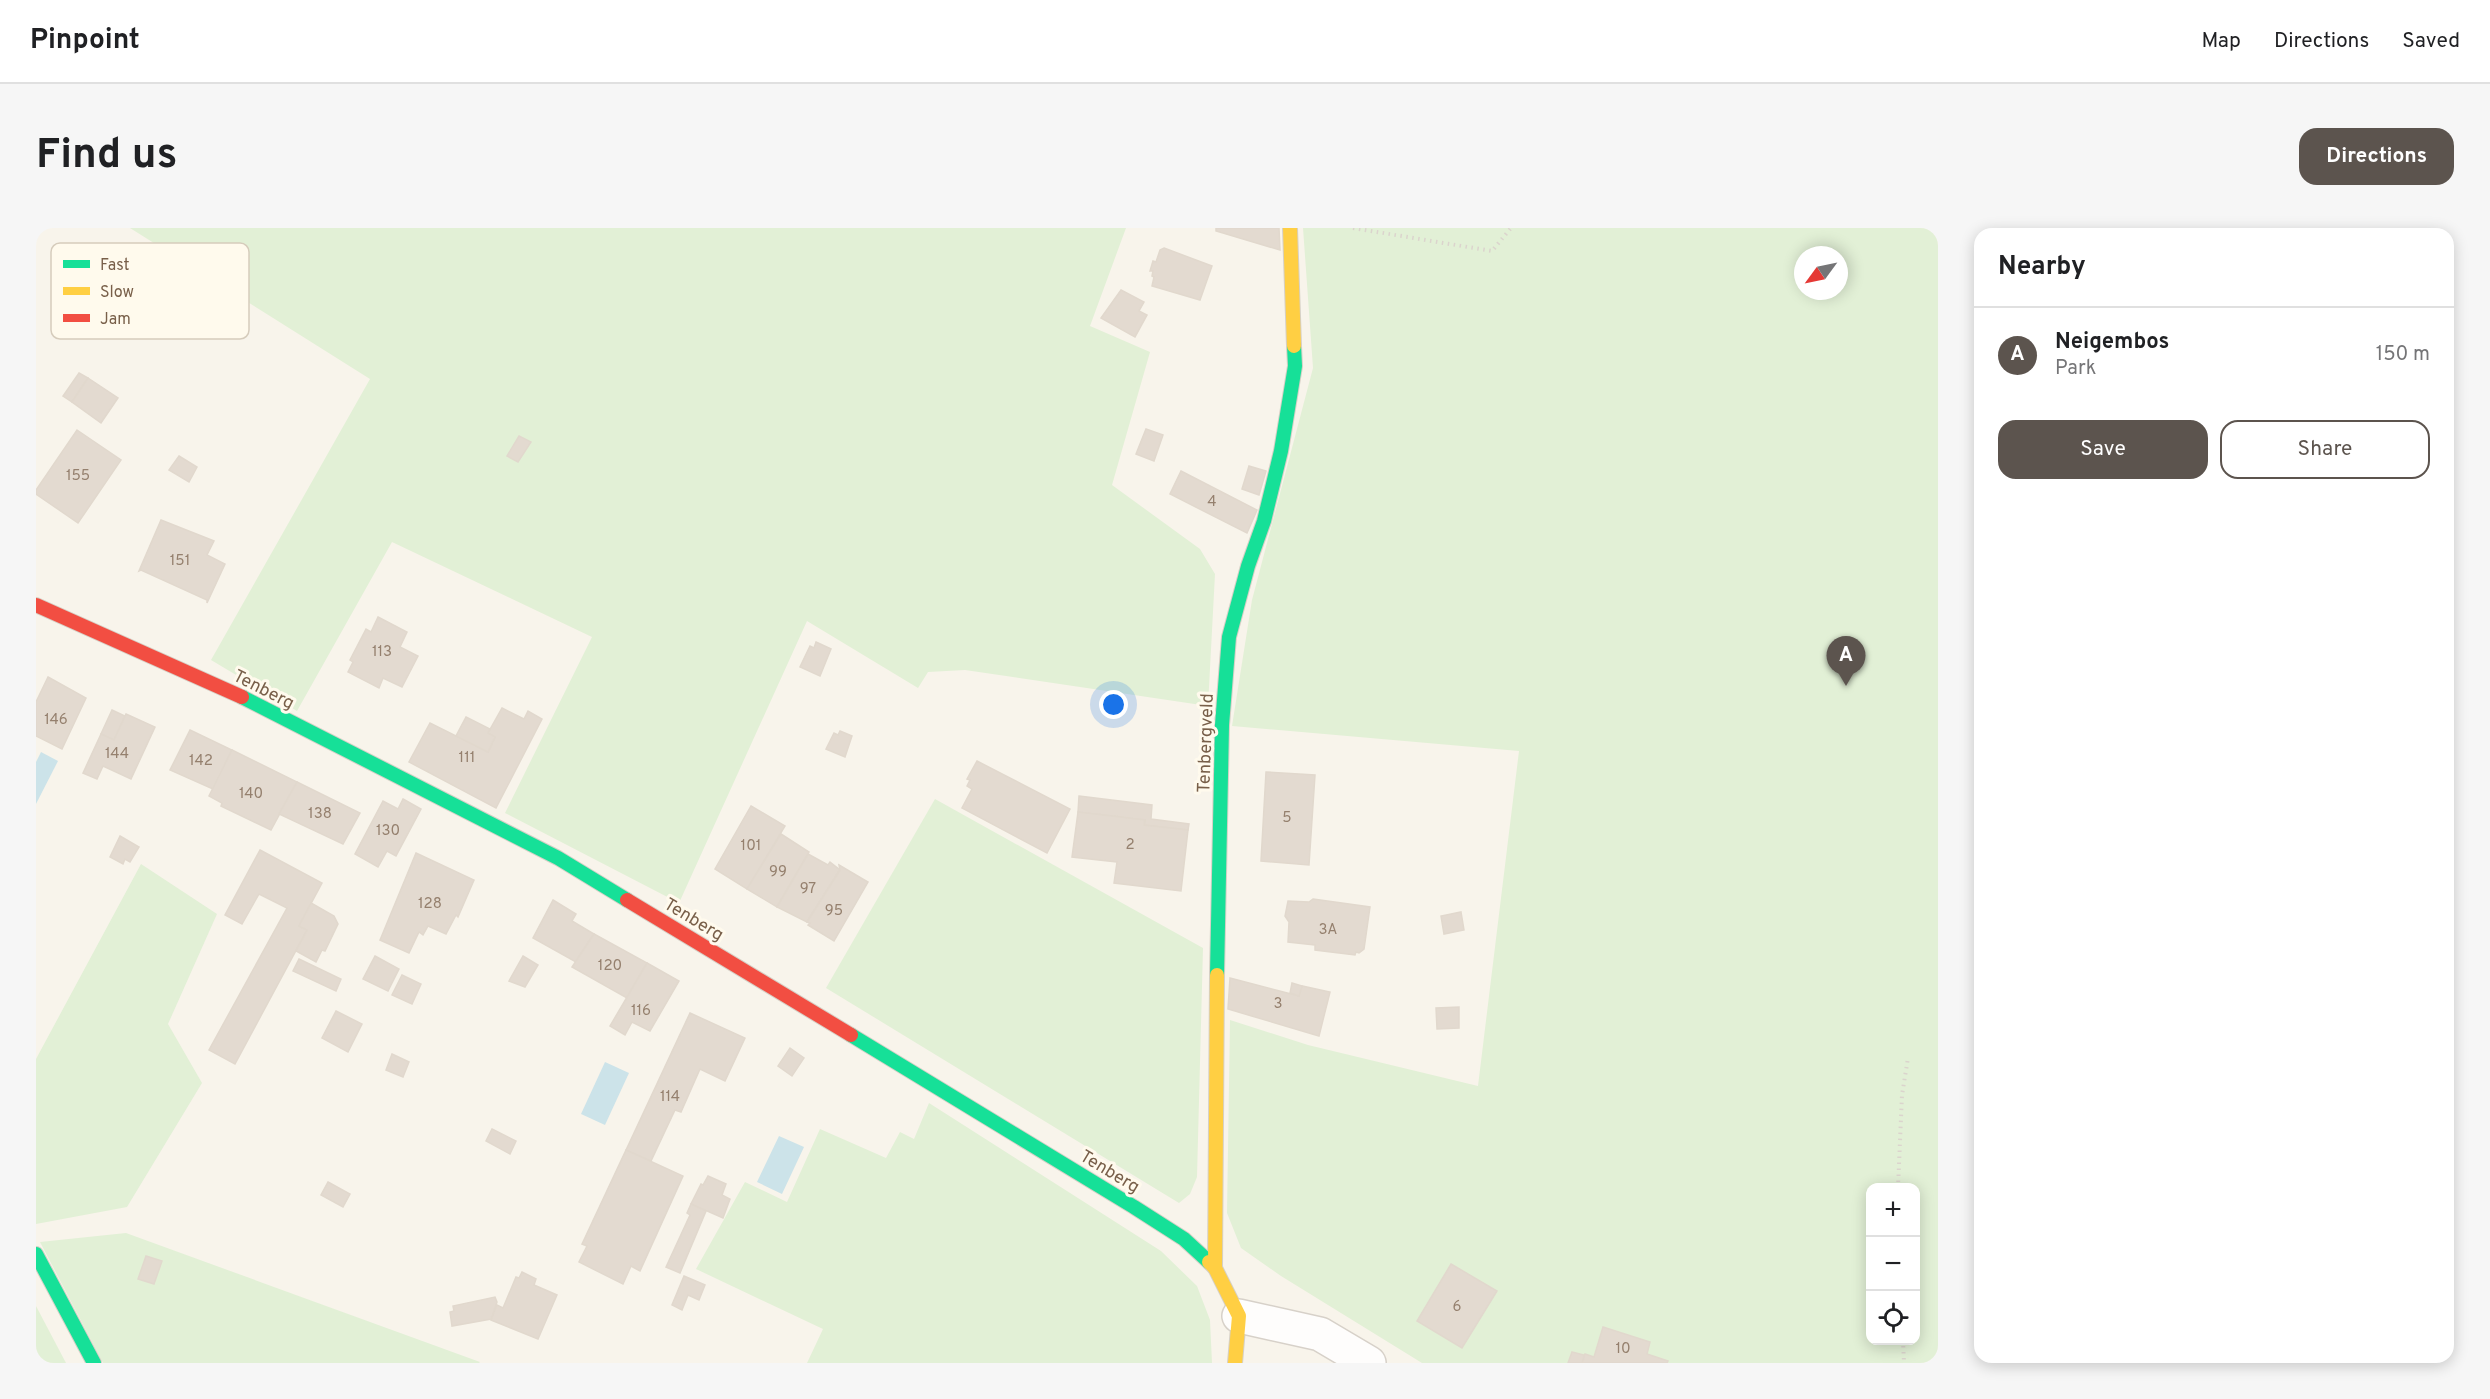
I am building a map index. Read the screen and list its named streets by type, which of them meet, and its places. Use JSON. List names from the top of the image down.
{
  "streets": {
    "street": ["Tenberg", "Tenbergveld"]
  },
  "crossings": [
    ["Tenberg", "Tenbergveld"]
  ],
  "house_numbers": [
    "155",
    "4",
    "151",
    "113",
    "146",
    "144",
    "111",
    "142",
    "140",
    "138",
    "5",
    "130",
    "2",
    "101",
    "99",
    "97",
    "128",
    "95",
    "3A",
    "120",
    "3",
    "116",
    "114",
    "6",
    "10"
  ],
  "legend": ["Fast", "Slow", "Jam"],
  "north": "bottom left",
  "page": {
    "header": "Pinpoint",
    "nav": ["Map", "Directions", "Saved"],
    "buttons": [
      "Directions",
      ["Save", "Share"]
    ],
    "title": "Find us",
    "heading": "Nearby",
    "list": [
      {
        "mark": "A",
        "name": "Neigembos",
        "note": "Park",
        "value": "150 m"
      }
    ],
    "pins": "A",
    "map_buttons": ["+", "−"]
  }
}
